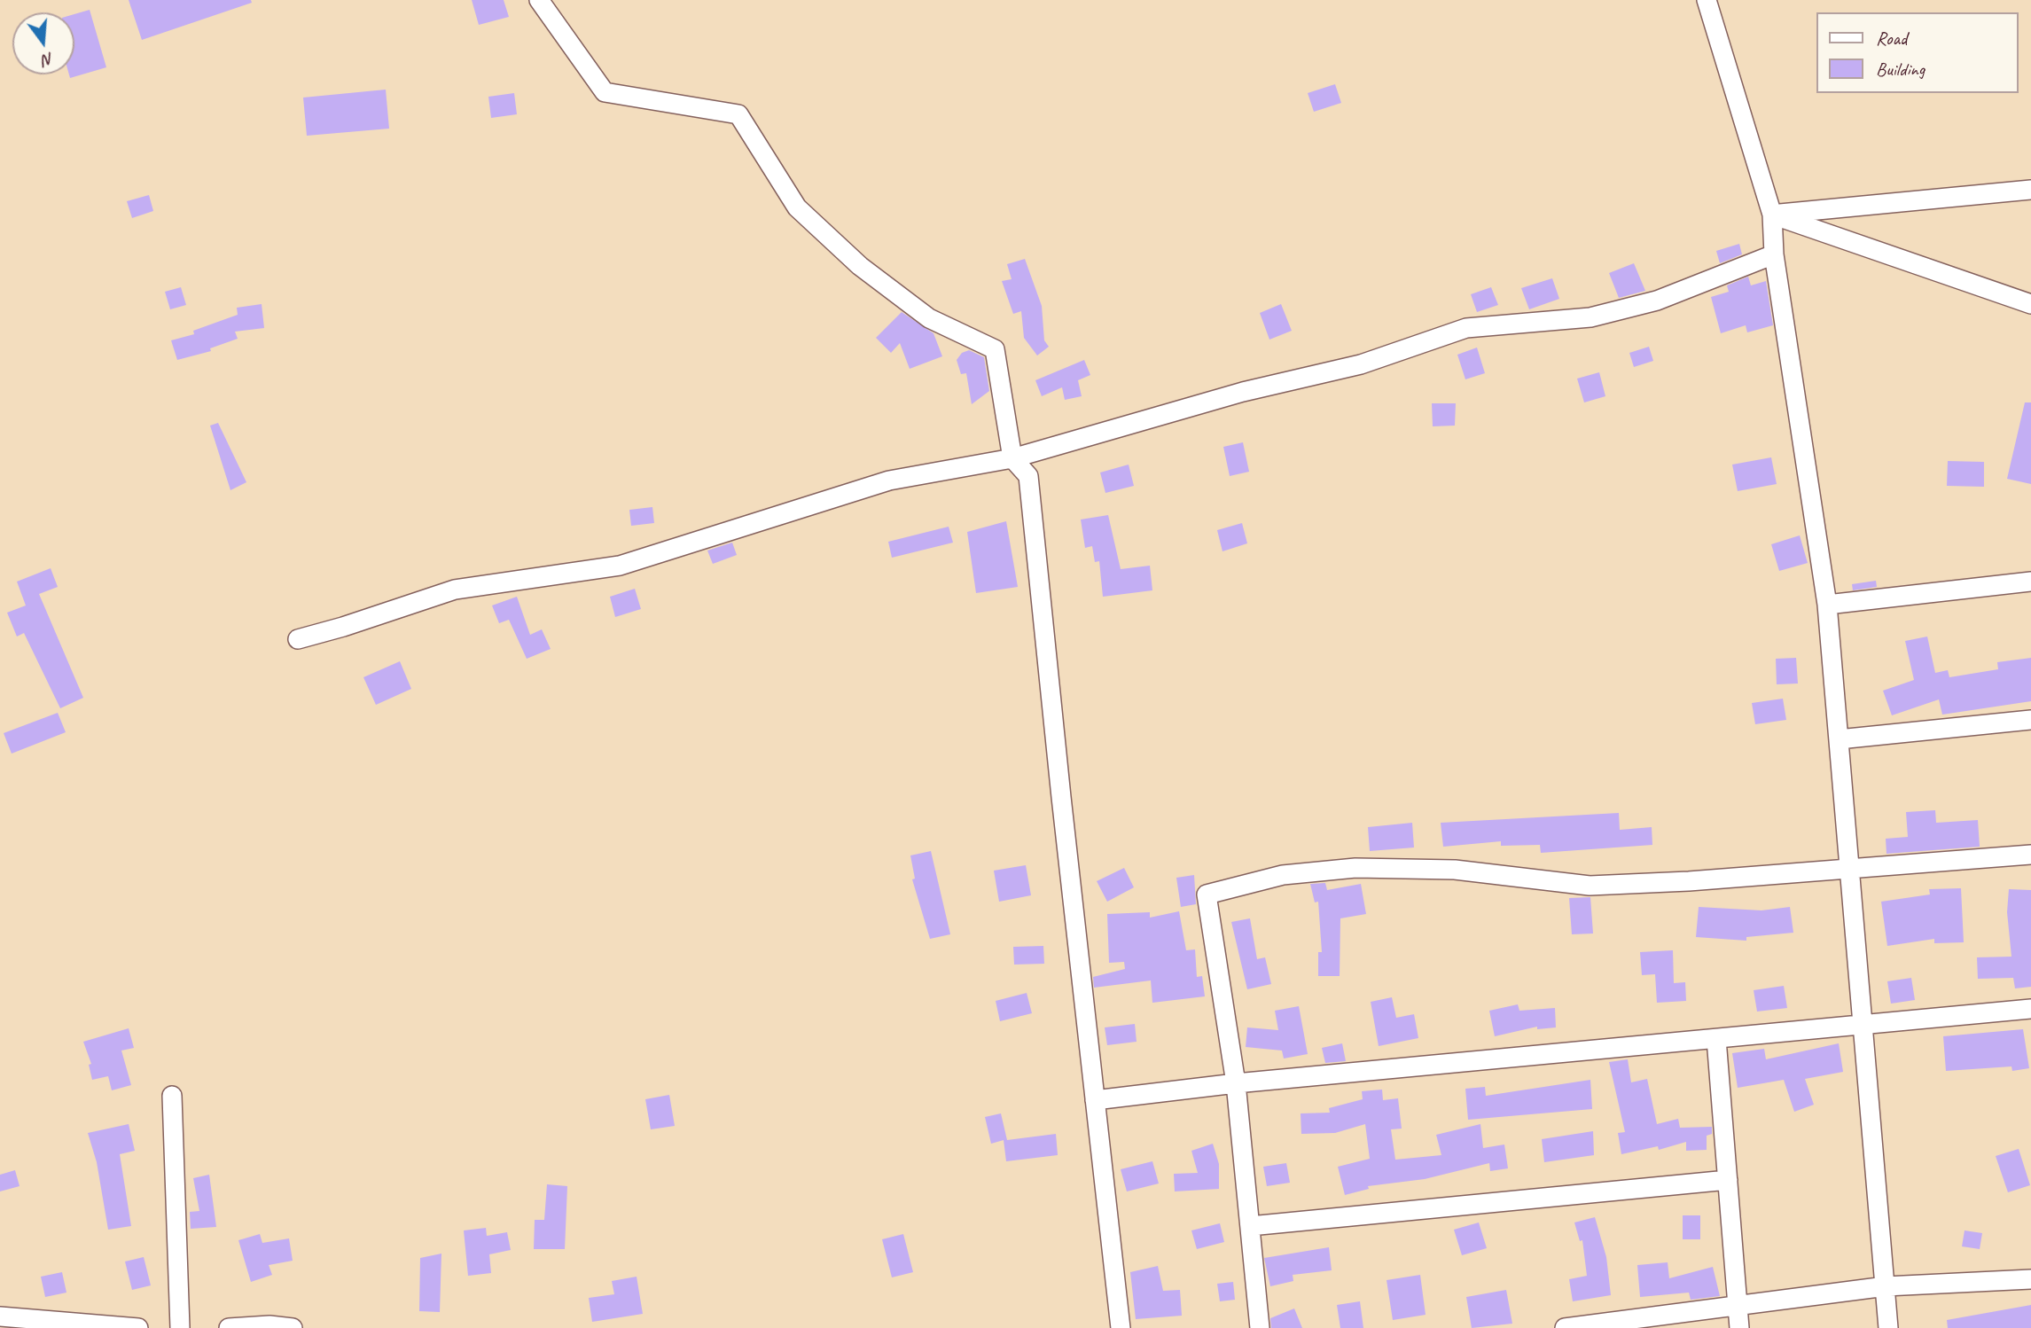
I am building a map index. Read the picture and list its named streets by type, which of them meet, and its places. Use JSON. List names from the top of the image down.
{
  "legend": ["Road", "Building"],
  "north": "bottom"
}
